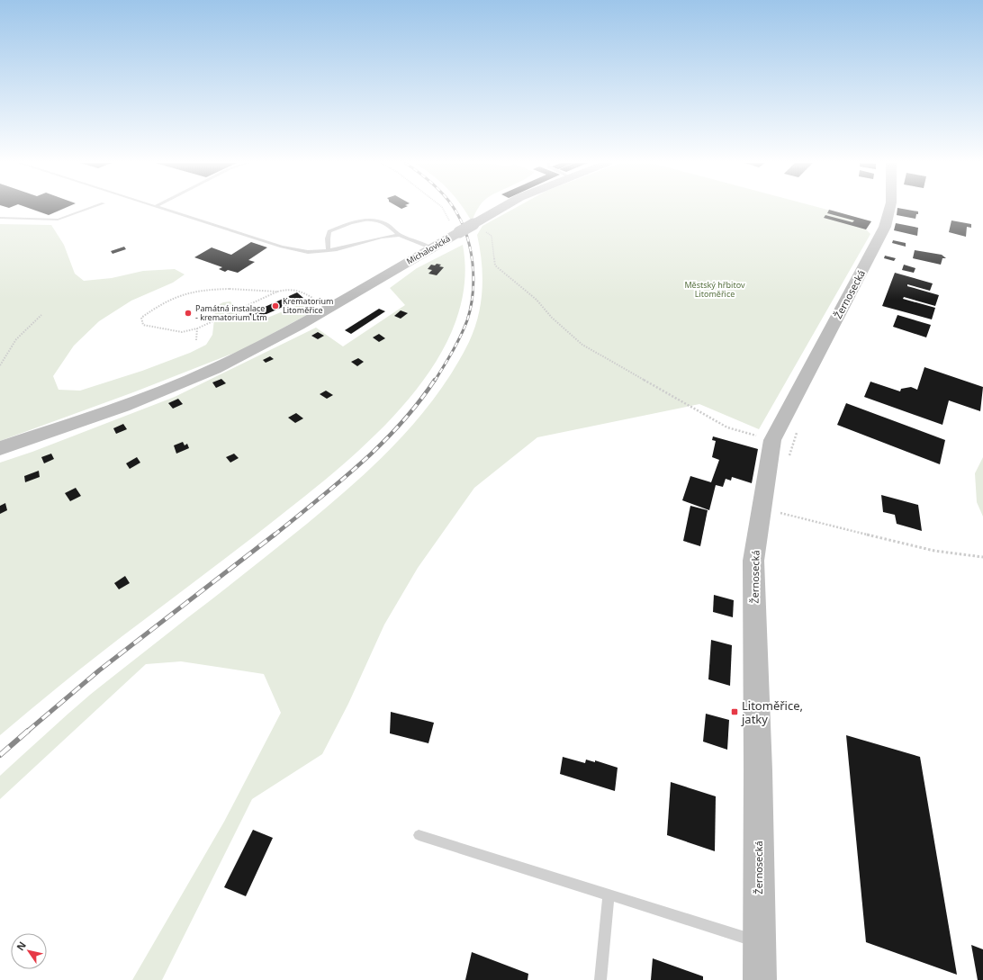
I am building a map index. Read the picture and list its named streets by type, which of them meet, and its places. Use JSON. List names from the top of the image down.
{
  "streets": {
    "main road": ["Michalovická", "Žernosecká"]
  },
  "parks": ["Městský hřbitov Litoměřice"],
  "places": {
    "other": ["Krematorium Litoměřice", "Památná instalace - krematorium Ltm"],
    "transit": ["Litoměřice, jatky"]
  },
  "north": "top left"
}
